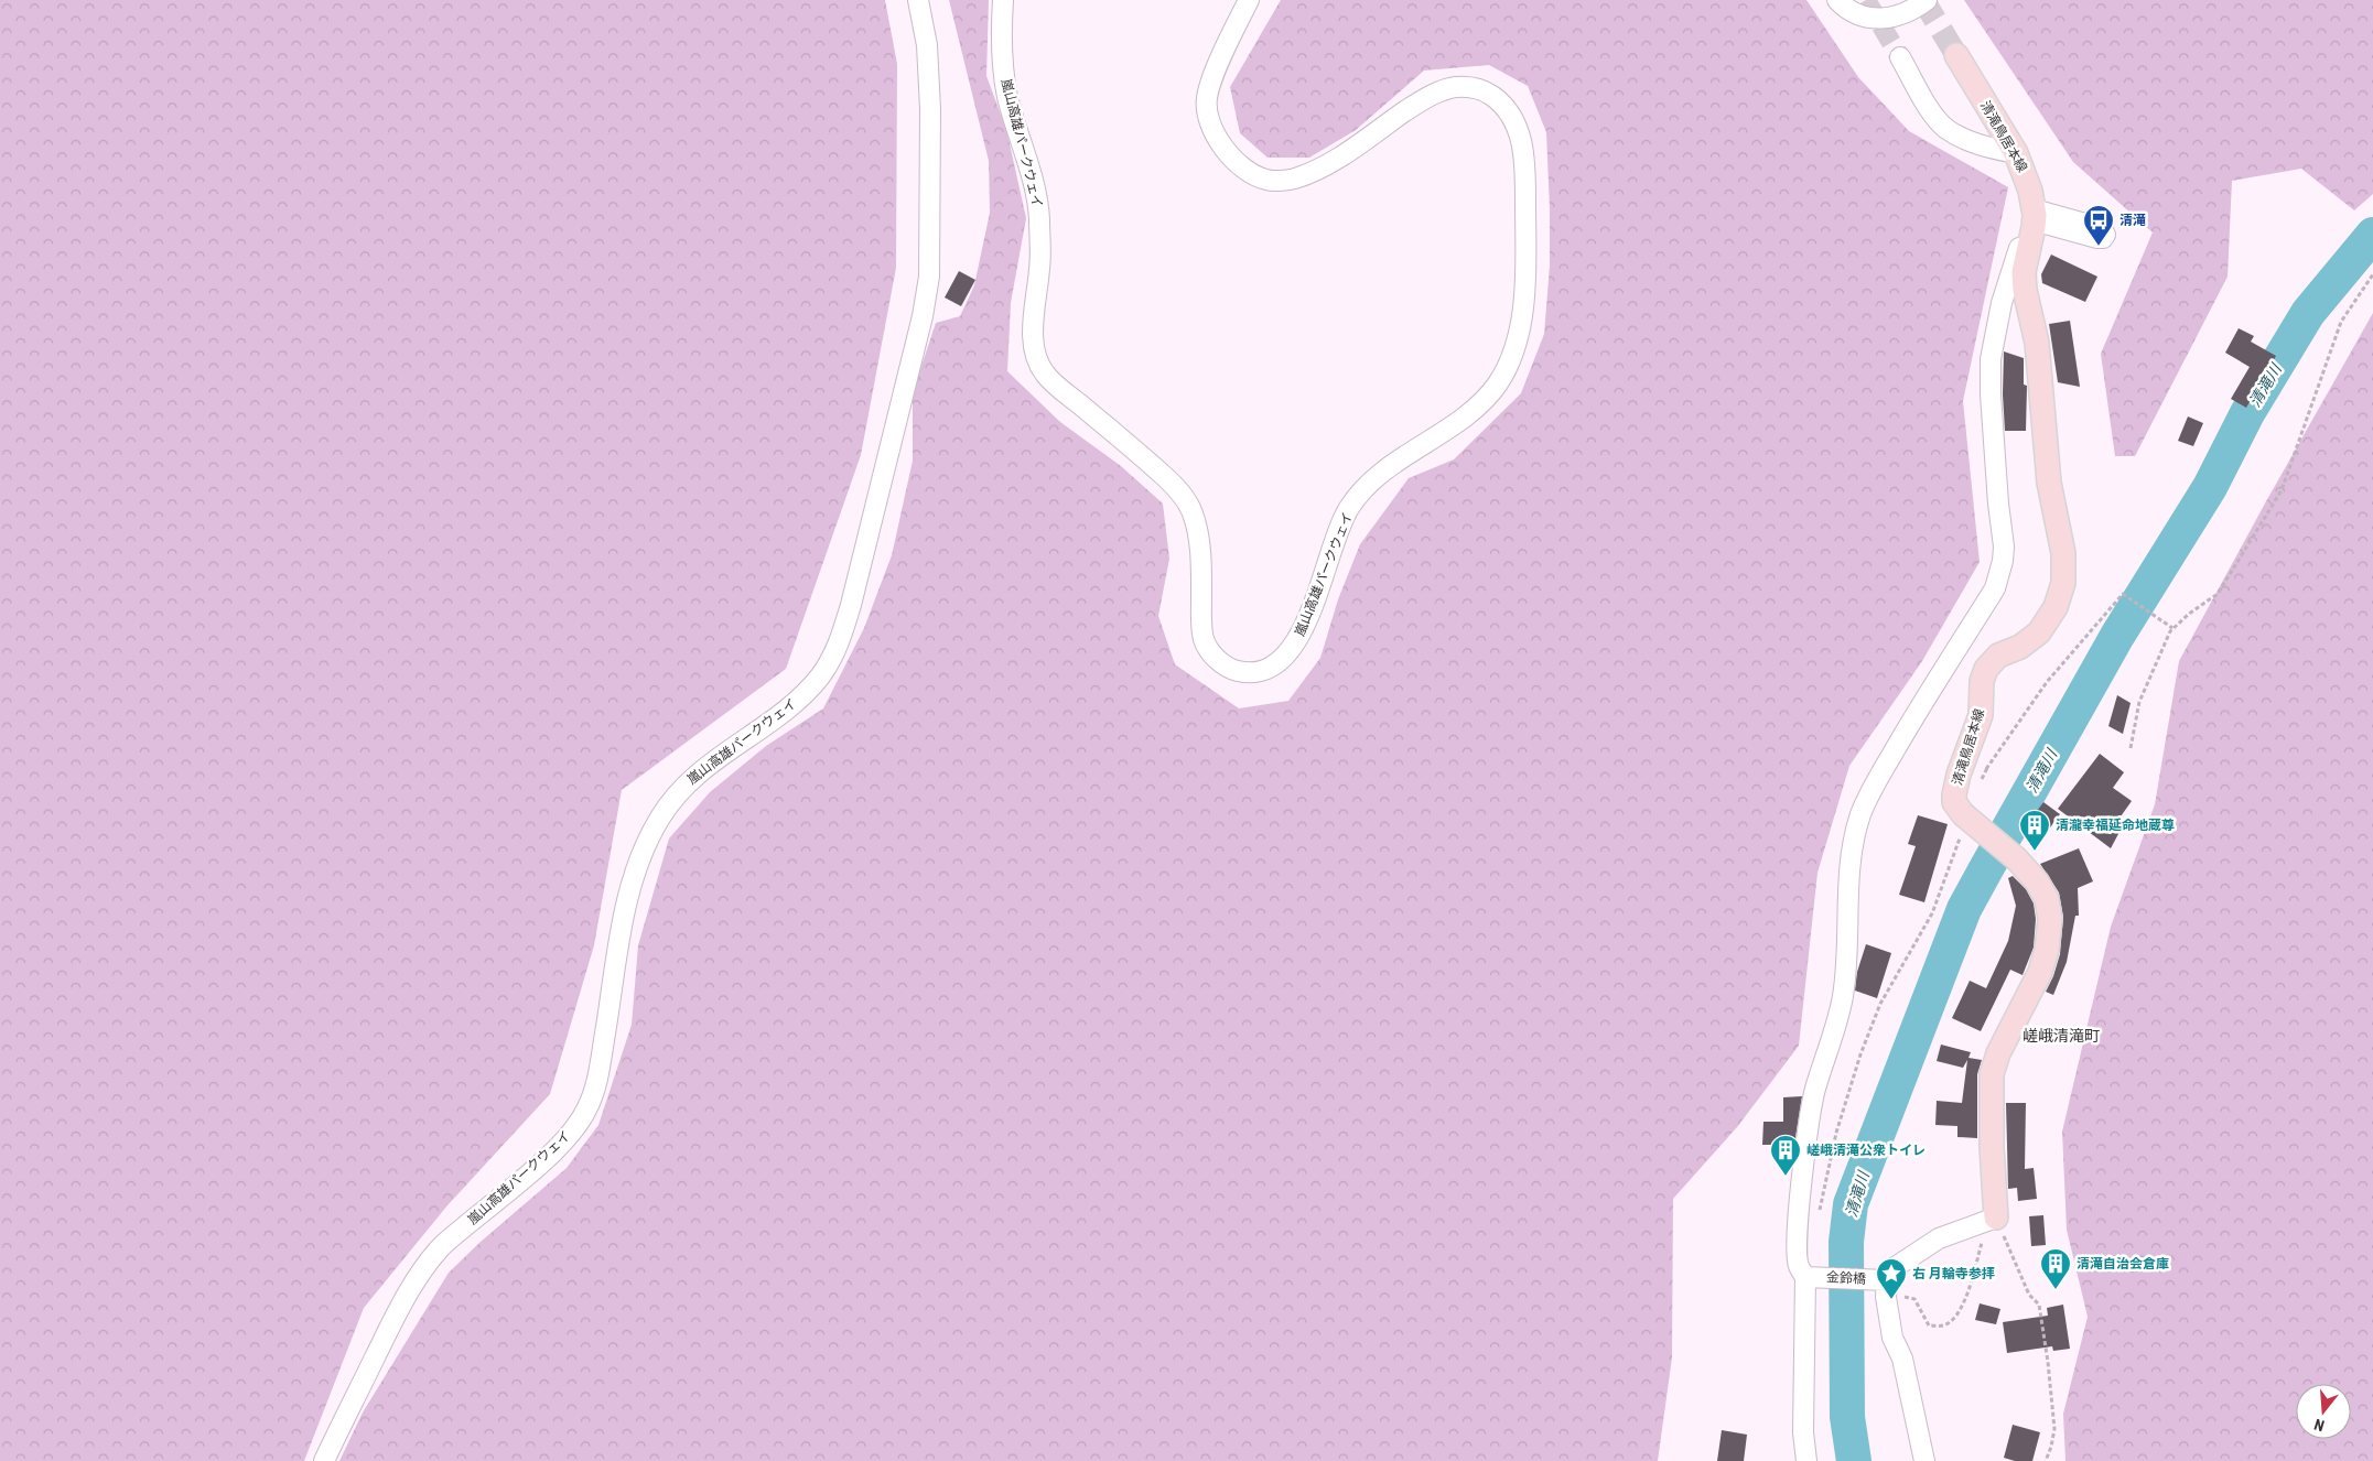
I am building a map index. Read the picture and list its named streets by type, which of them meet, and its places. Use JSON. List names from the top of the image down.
{
  "streets": {
    "main road": ["清滝鳥居本線"],
    "street": ["嵐山高雄パークウェイ", "金鈴橋"]
  },
  "districts": ["嵯峨清滝町"],
  "water": ["清滝川"],
  "places": {
    "bus stop": ["清滝"],
    "building": ["清瀧幸福延命地蔵尊", "嵯峨清滝公衆トイレ", "清滝自治会倉庫"],
    "place": ["右 月輪寺参拝"]
  },
  "north": "bottom"
}
